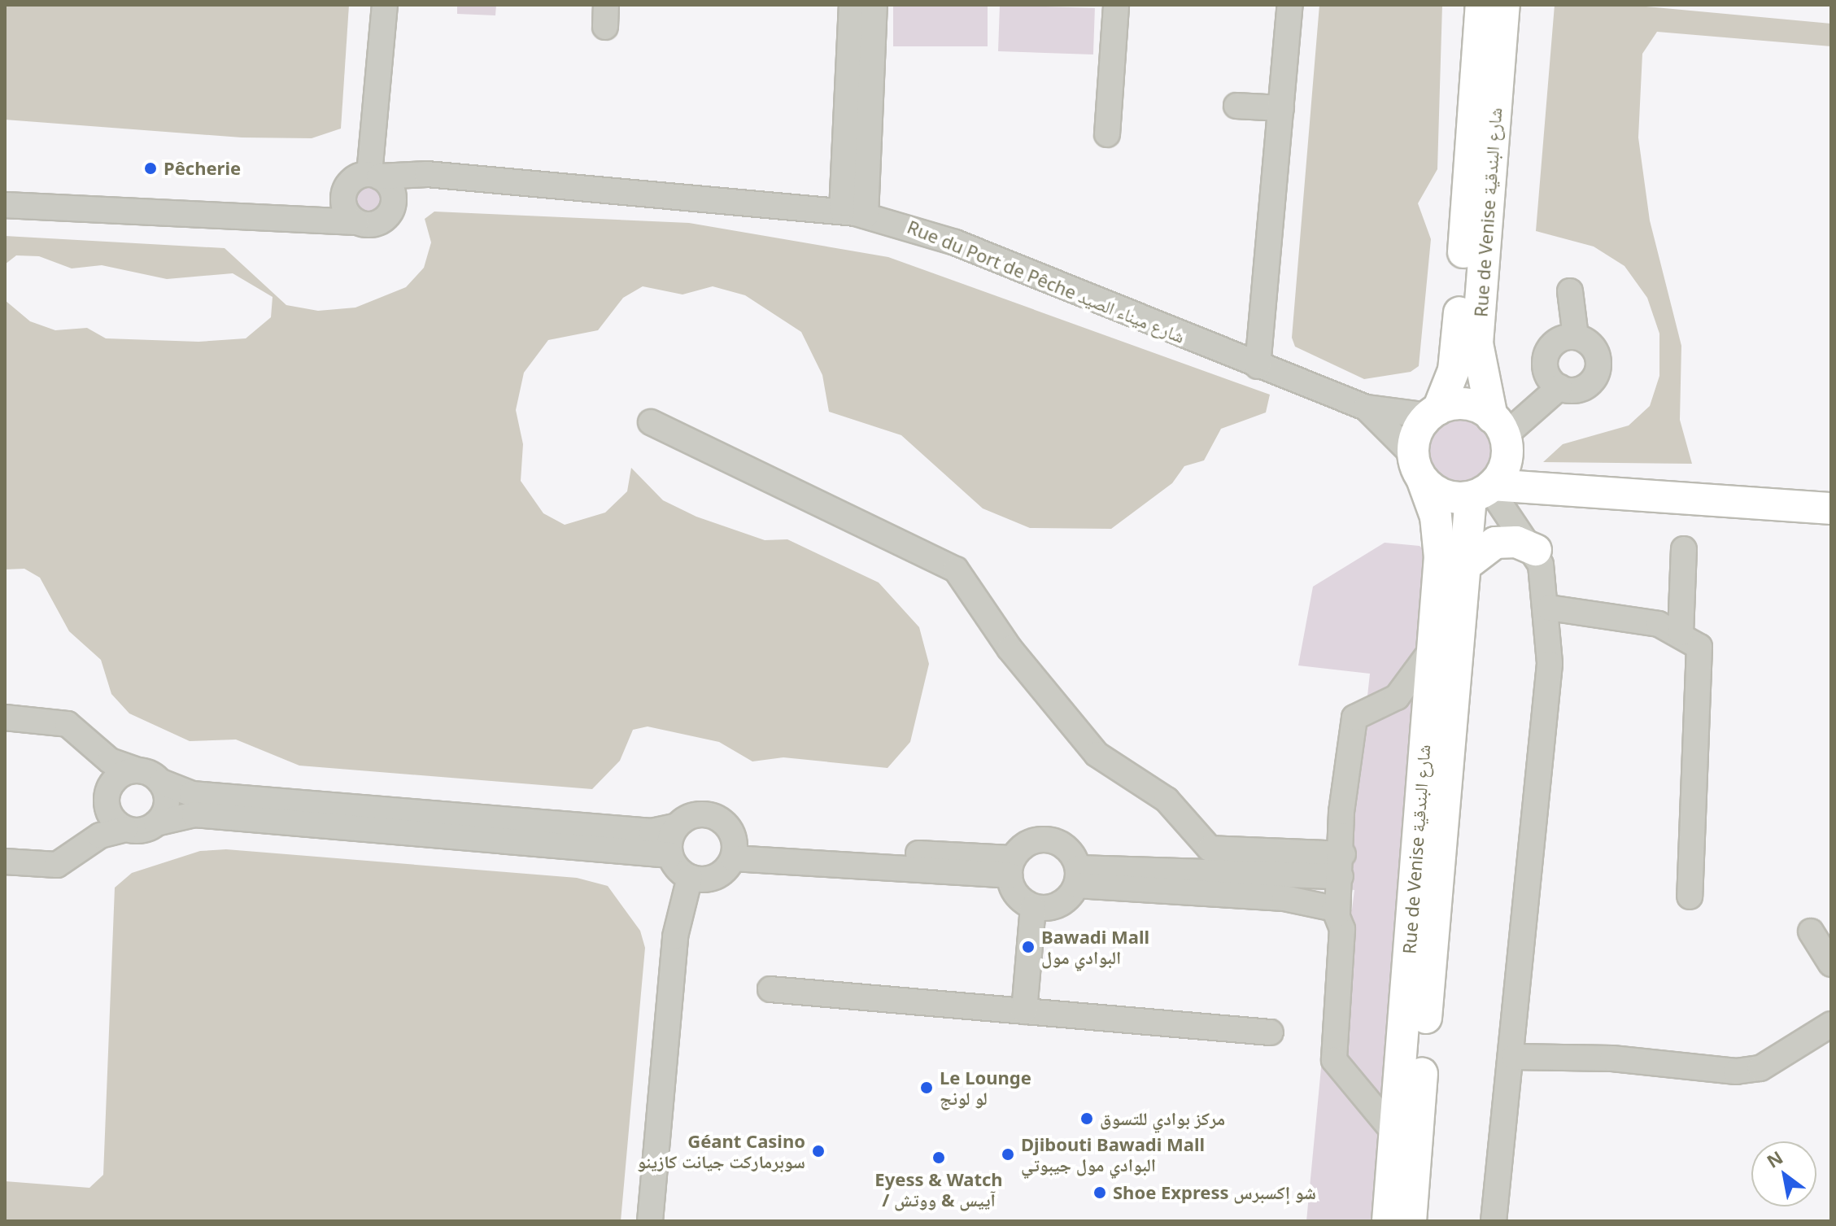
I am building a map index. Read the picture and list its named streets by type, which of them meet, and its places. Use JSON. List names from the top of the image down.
{
  "streets": {
    "main road": ["Rue de Venise شارع البندقية"],
    "street": ["Rue du Port de Pêche شارع ميناء الصيد"]
  },
  "crossings": [
    ["Rue de Venise شارع البندقية", "Rue du Port de Pêche شارع ميناء الصيد"]
  ],
  "places": [
    "Pêcherie",
    "Bawadi Mall البوادي مول",
    "Le Lounge لو لونج",
    "مركز بوادي للتسوق",
    "Géant Casino سوبرماركت جيانت كازينو",
    "Djibouti Bawadi Mall البوادي مول جيبوتي",
    "Eyess & Watch / آييس & ووتش",
    "Shoe Express شو إكسبرس"
  ],
  "north": "top left"
}
